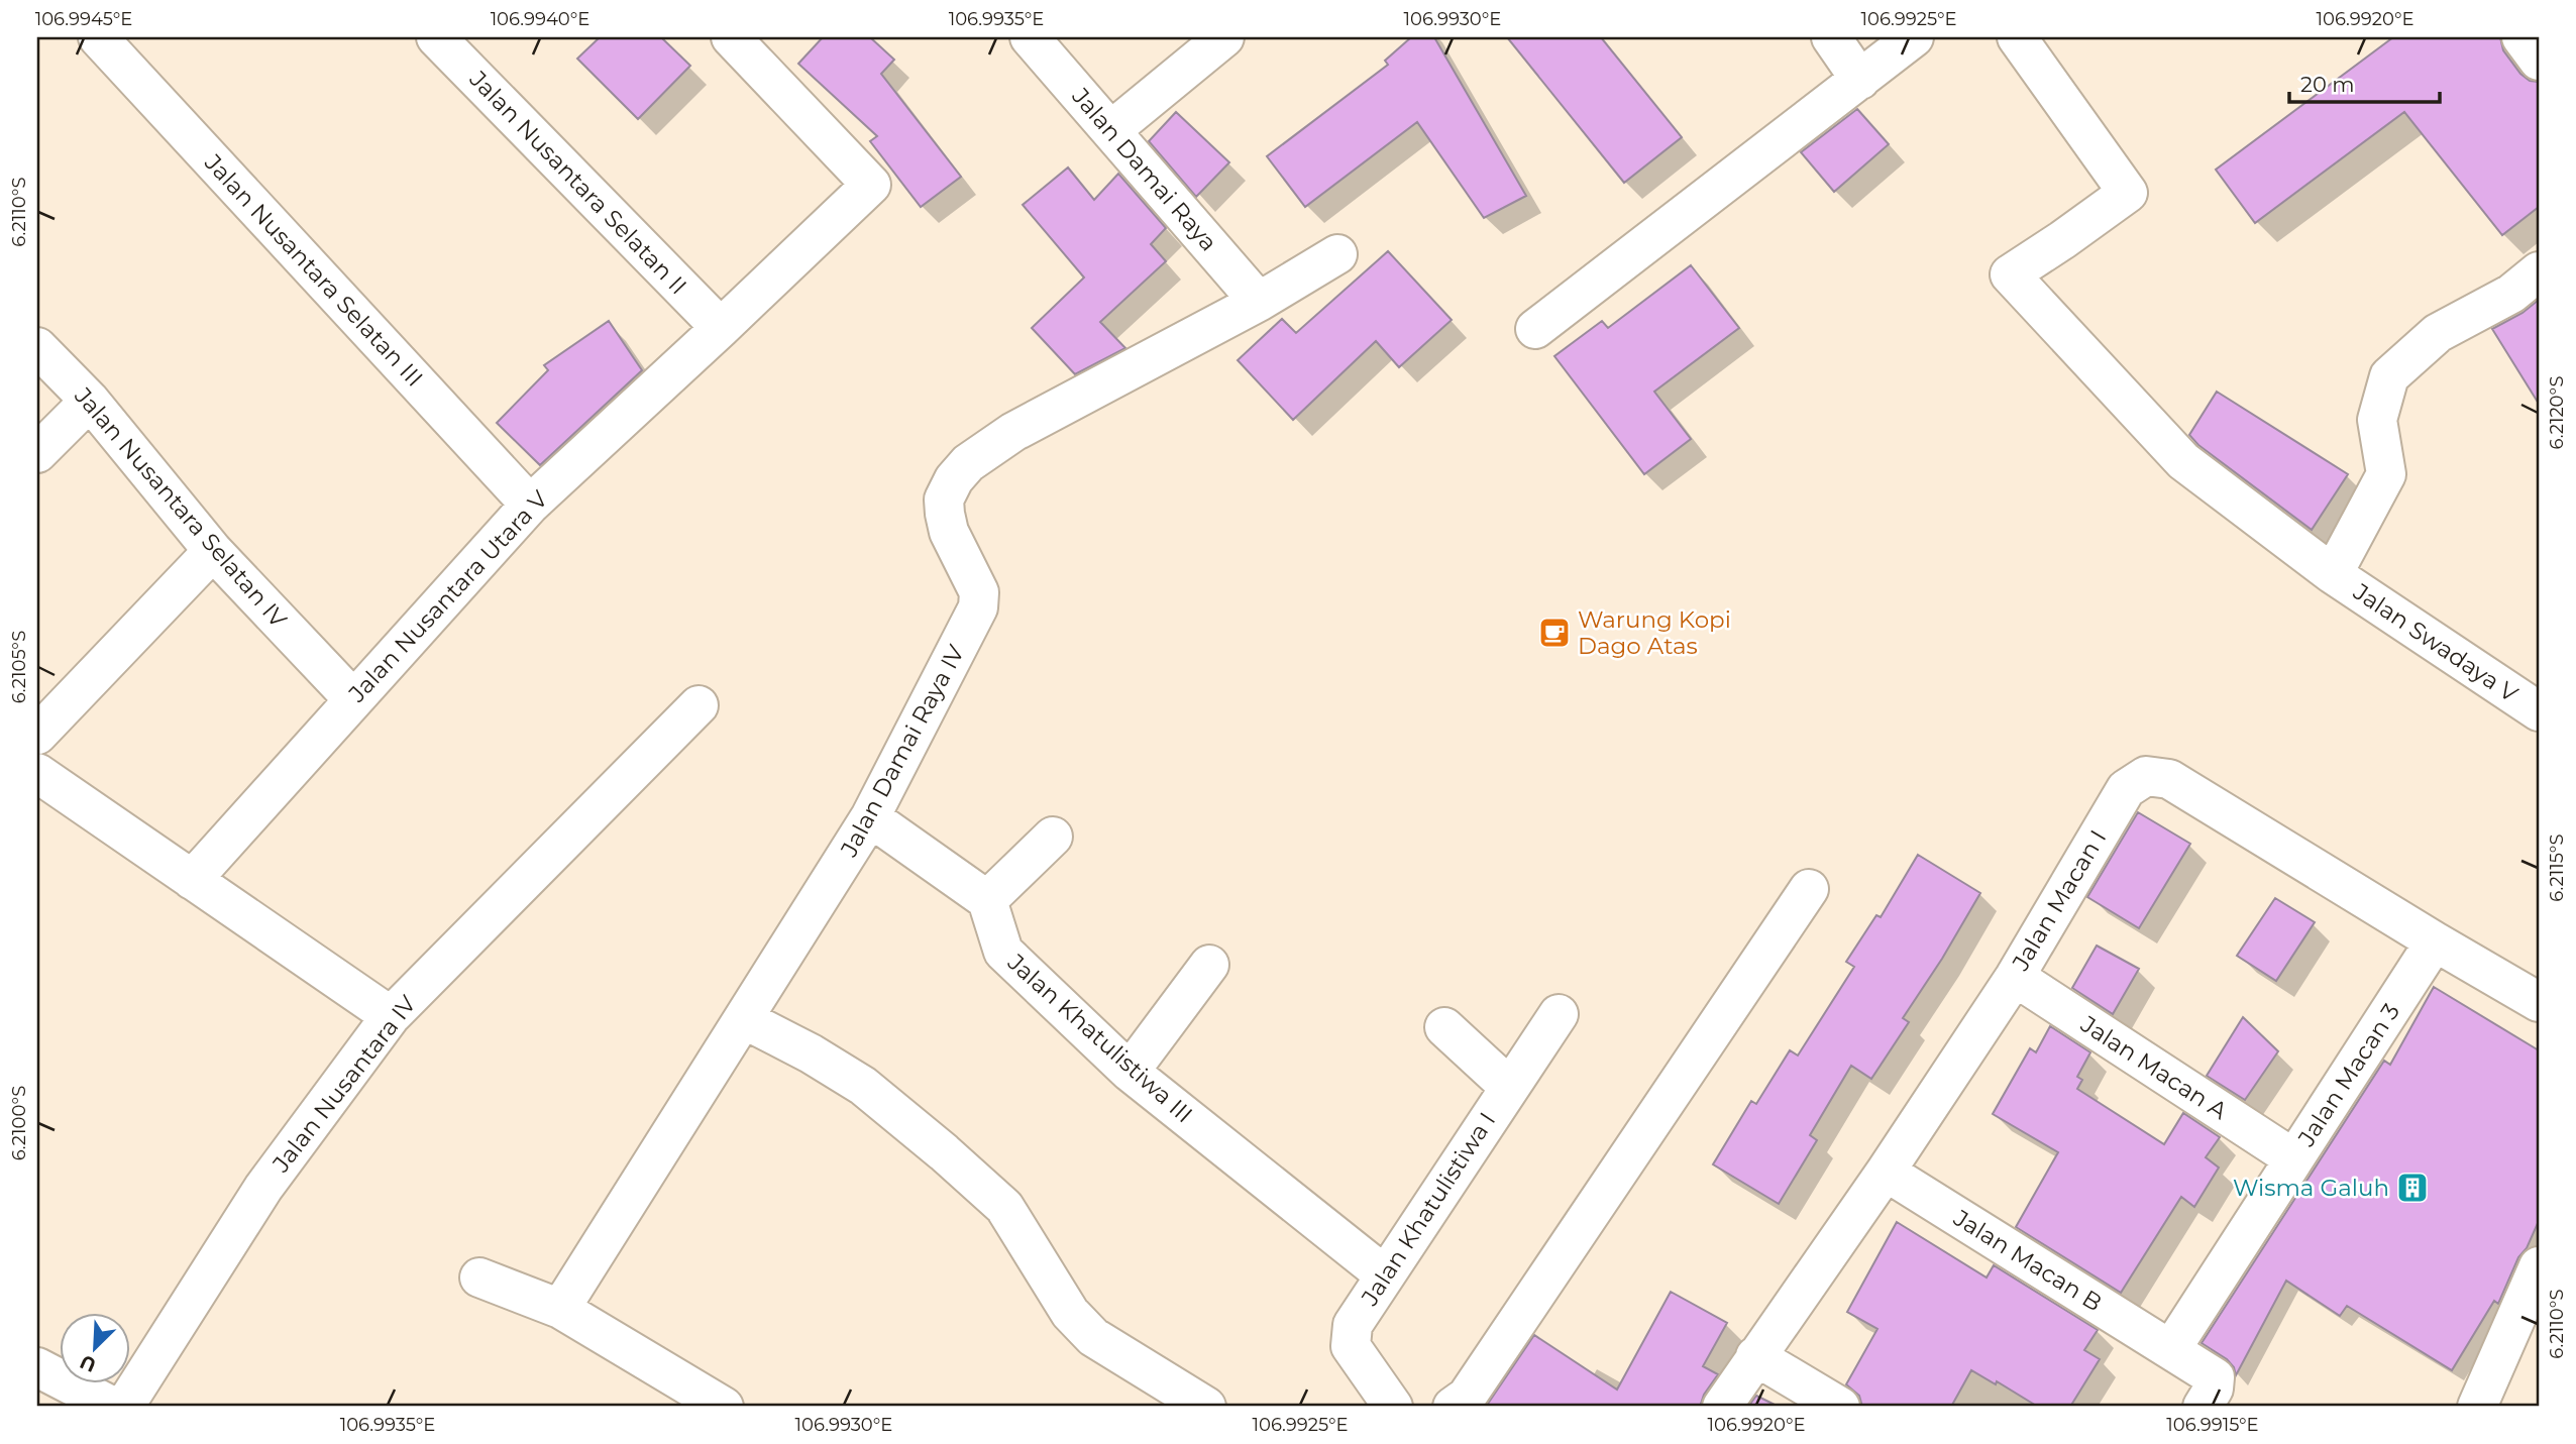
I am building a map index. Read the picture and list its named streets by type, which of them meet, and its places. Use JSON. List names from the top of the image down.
{
  "streets": {
    "street": [
      "Jalan Damai Raya",
      "Jalan Nusantara Selatan II",
      "Jalan Nusantara Selatan III",
      "Jalan Nusantara Selatan IV",
      "Jalan Nusantara Utara V",
      "Jalan Swadaya V",
      "Jalan Damai Raya IV",
      "Jalan Macan I",
      "Jalan Khatulistiwa III",
      "Jalan Macan A",
      "Jalan Macan 3",
      "Jalan Nusantara IV",
      "Jalan Khatulistiwa I",
      "Jalan Macan B"
    ]
  },
  "crossings": [
    ["Jalan Damai Raya", "Jalan Damai Raya IV"],
    ["Jalan Nusantara Selatan II", "Jalan Nusantara Utara V"],
    ["Jalan Nusantara Selatan III", "Jalan Nusantara Utara V"],
    ["Jalan Nusantara Selatan IV", "Jalan Nusantara Utara V"],
    ["Jalan Macan I", "Jalan Macan A"],
    ["Jalan Macan I", "Jalan Macan 3"],
    ["Jalan Macan I", "Jalan Macan B"],
    ["Jalan Khatulistiwa III", "Jalan Khatulistiwa I"],
    ["Jalan Macan A", "Jalan Macan 3"],
    ["Jalan Macan 3", "Jalan Macan B"]
  ],
  "places": {
    "cafe": ["Warung Kopi Dago Atas"],
    "building": ["Wisma Galuh"]
  },
  "scale_bar": "20 m",
  "north": "bottom left",
  "coordinates": [
    "106.9945°E",
    "106.9940°E",
    "106.9935°E",
    "106.9930°E",
    "106.9925°E",
    "106.9920°E",
    "6.2110°S",
    "6.2120°S",
    "6.2105°S",
    "6.2115°S",
    "6.2100°S",
    "106.9915°E"
  ]
}
